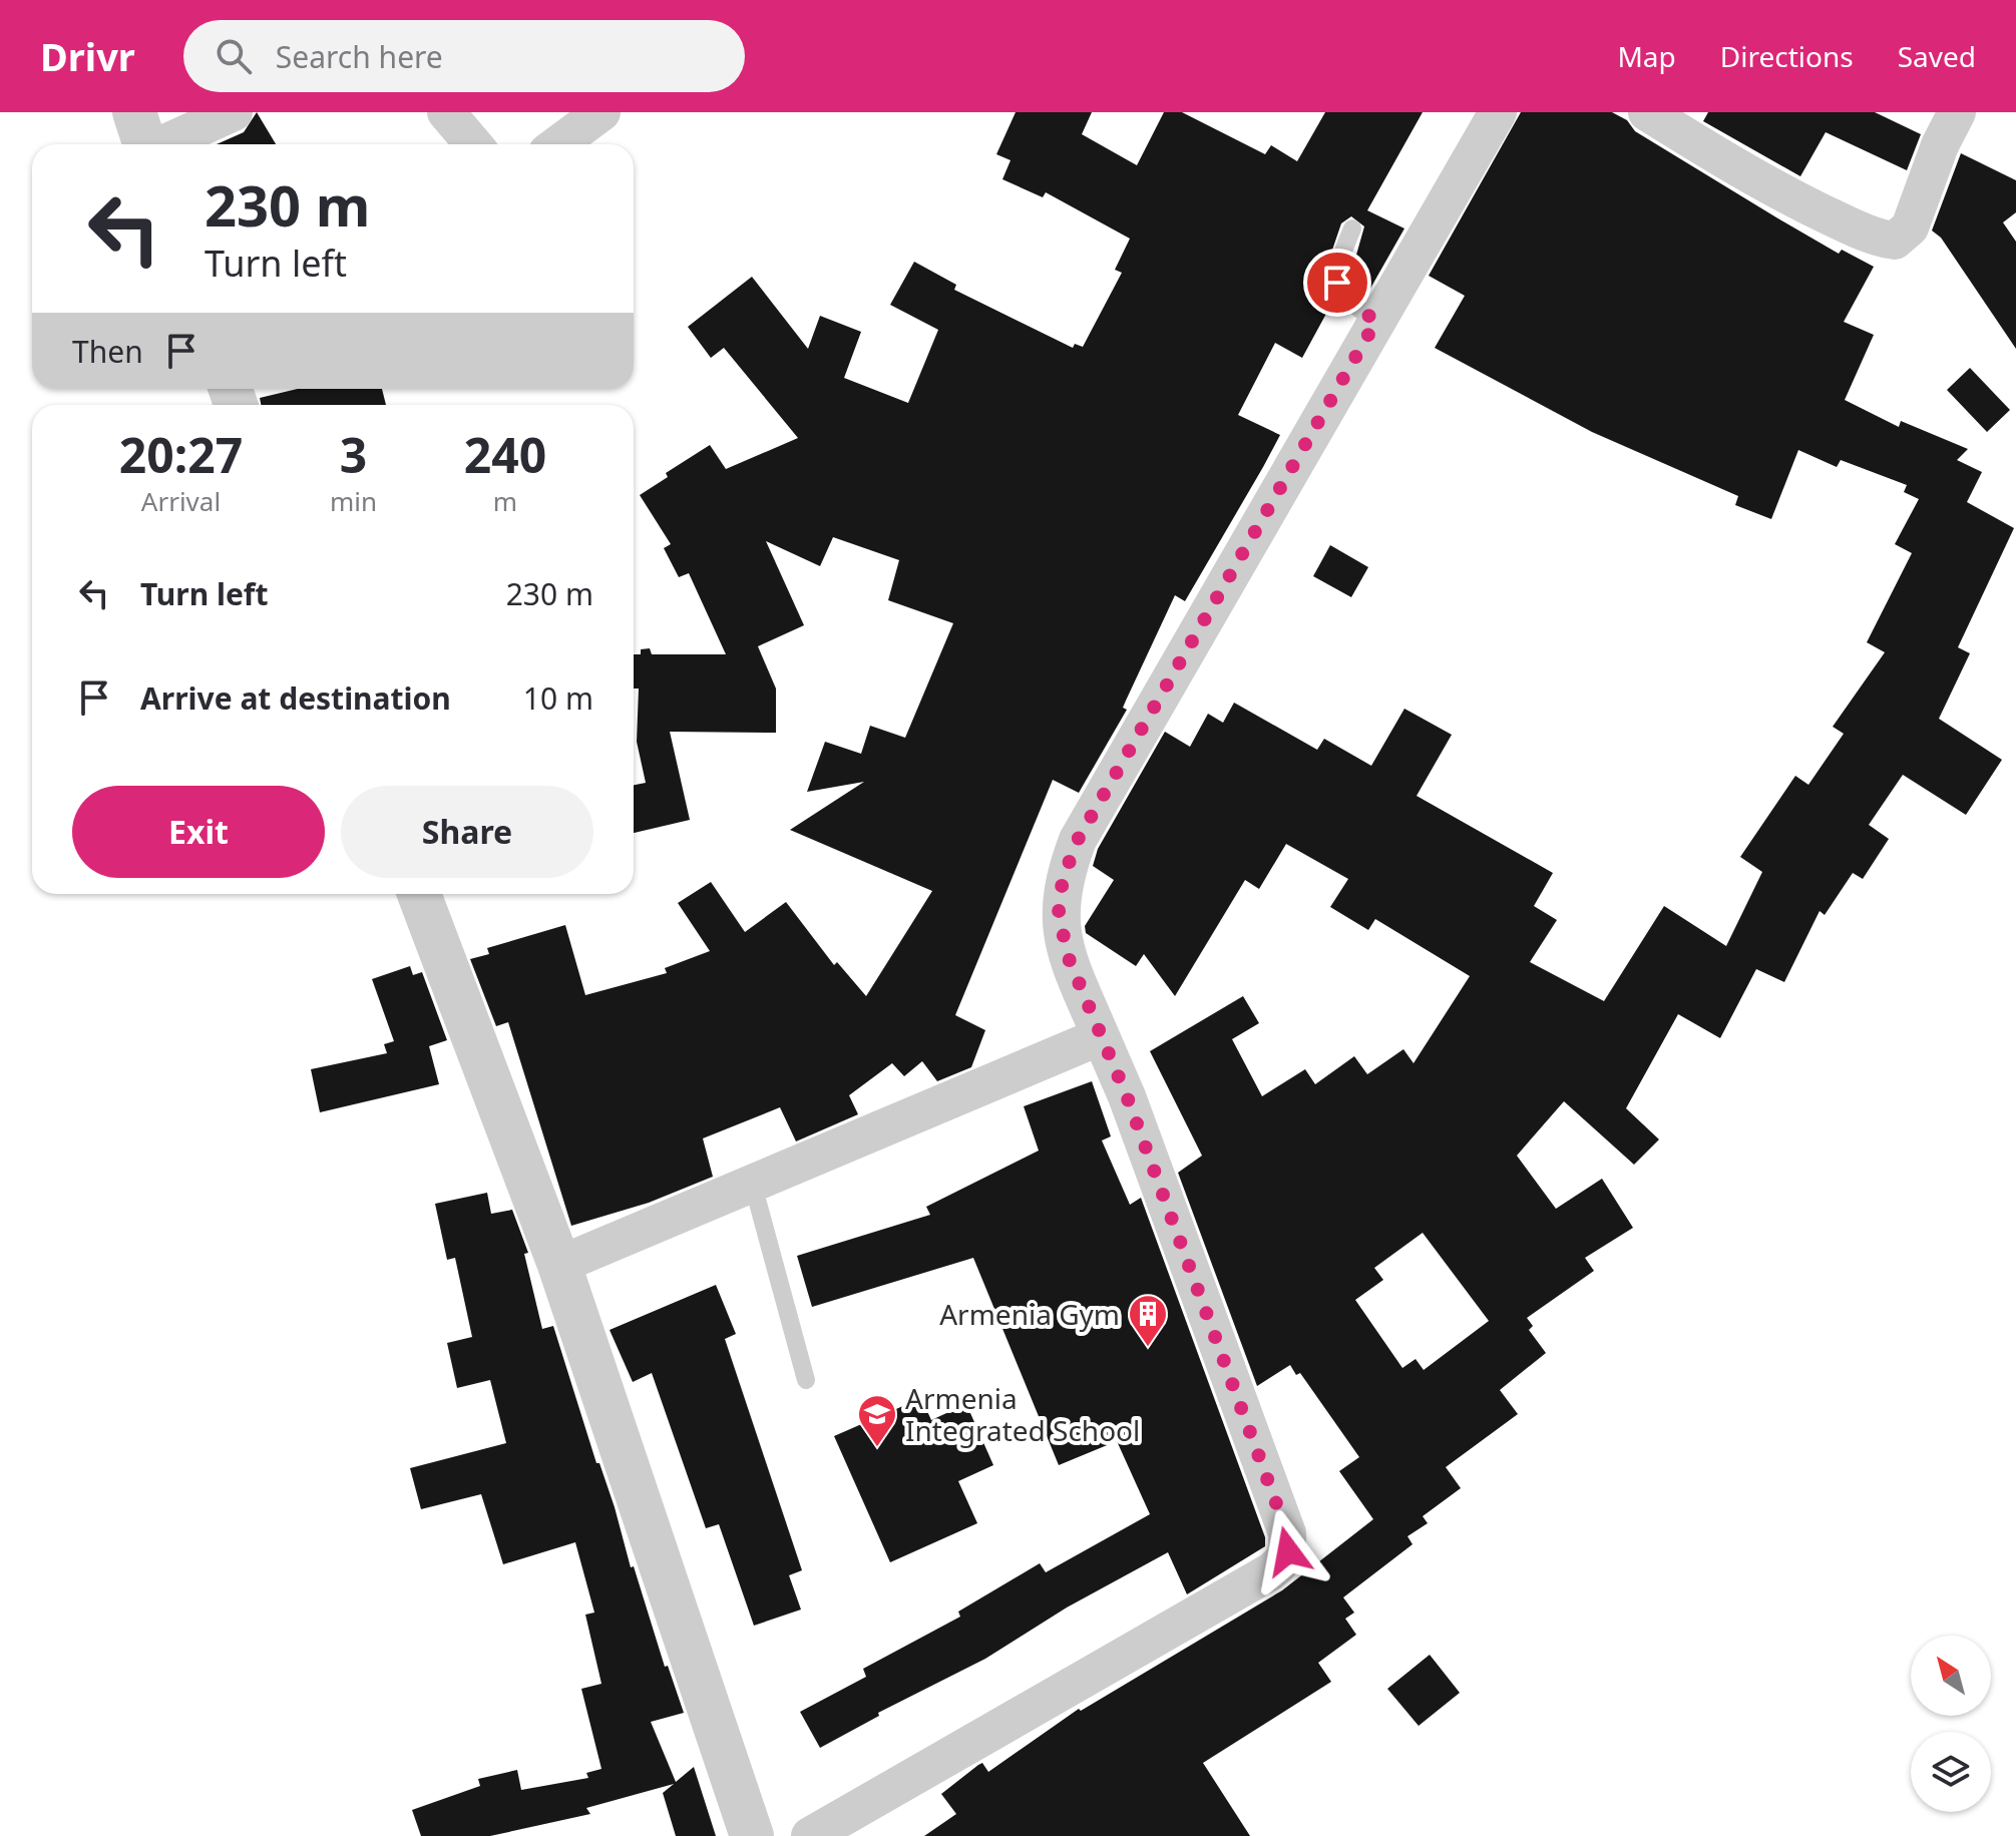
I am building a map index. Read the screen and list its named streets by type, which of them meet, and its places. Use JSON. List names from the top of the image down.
{
  "places": {
    "building": ["Armenia Gym"],
    "school or university": ["Armenia Integrated School"]
  },
  "north": "top left",
  "page": {
    "header": "Drivr",
    "search": "Search here",
    "nav": ["Map", "Directions", "Saved"],
    "turn": ["230 m", "Turn left"],
    "then": "Then",
    "eta": [
      "20:27",
      "Arrival",
      "3",
      "min",
      "240",
      "m"
    ],
    "list": [
      {
        "name": "Turn left",
        "value": "230 m"
      },
      {
        "name": "Arrive at destination",
        "value": "10 m"
      }
    ],
    "buttons": ["Exit", "Share"]
  }
}
